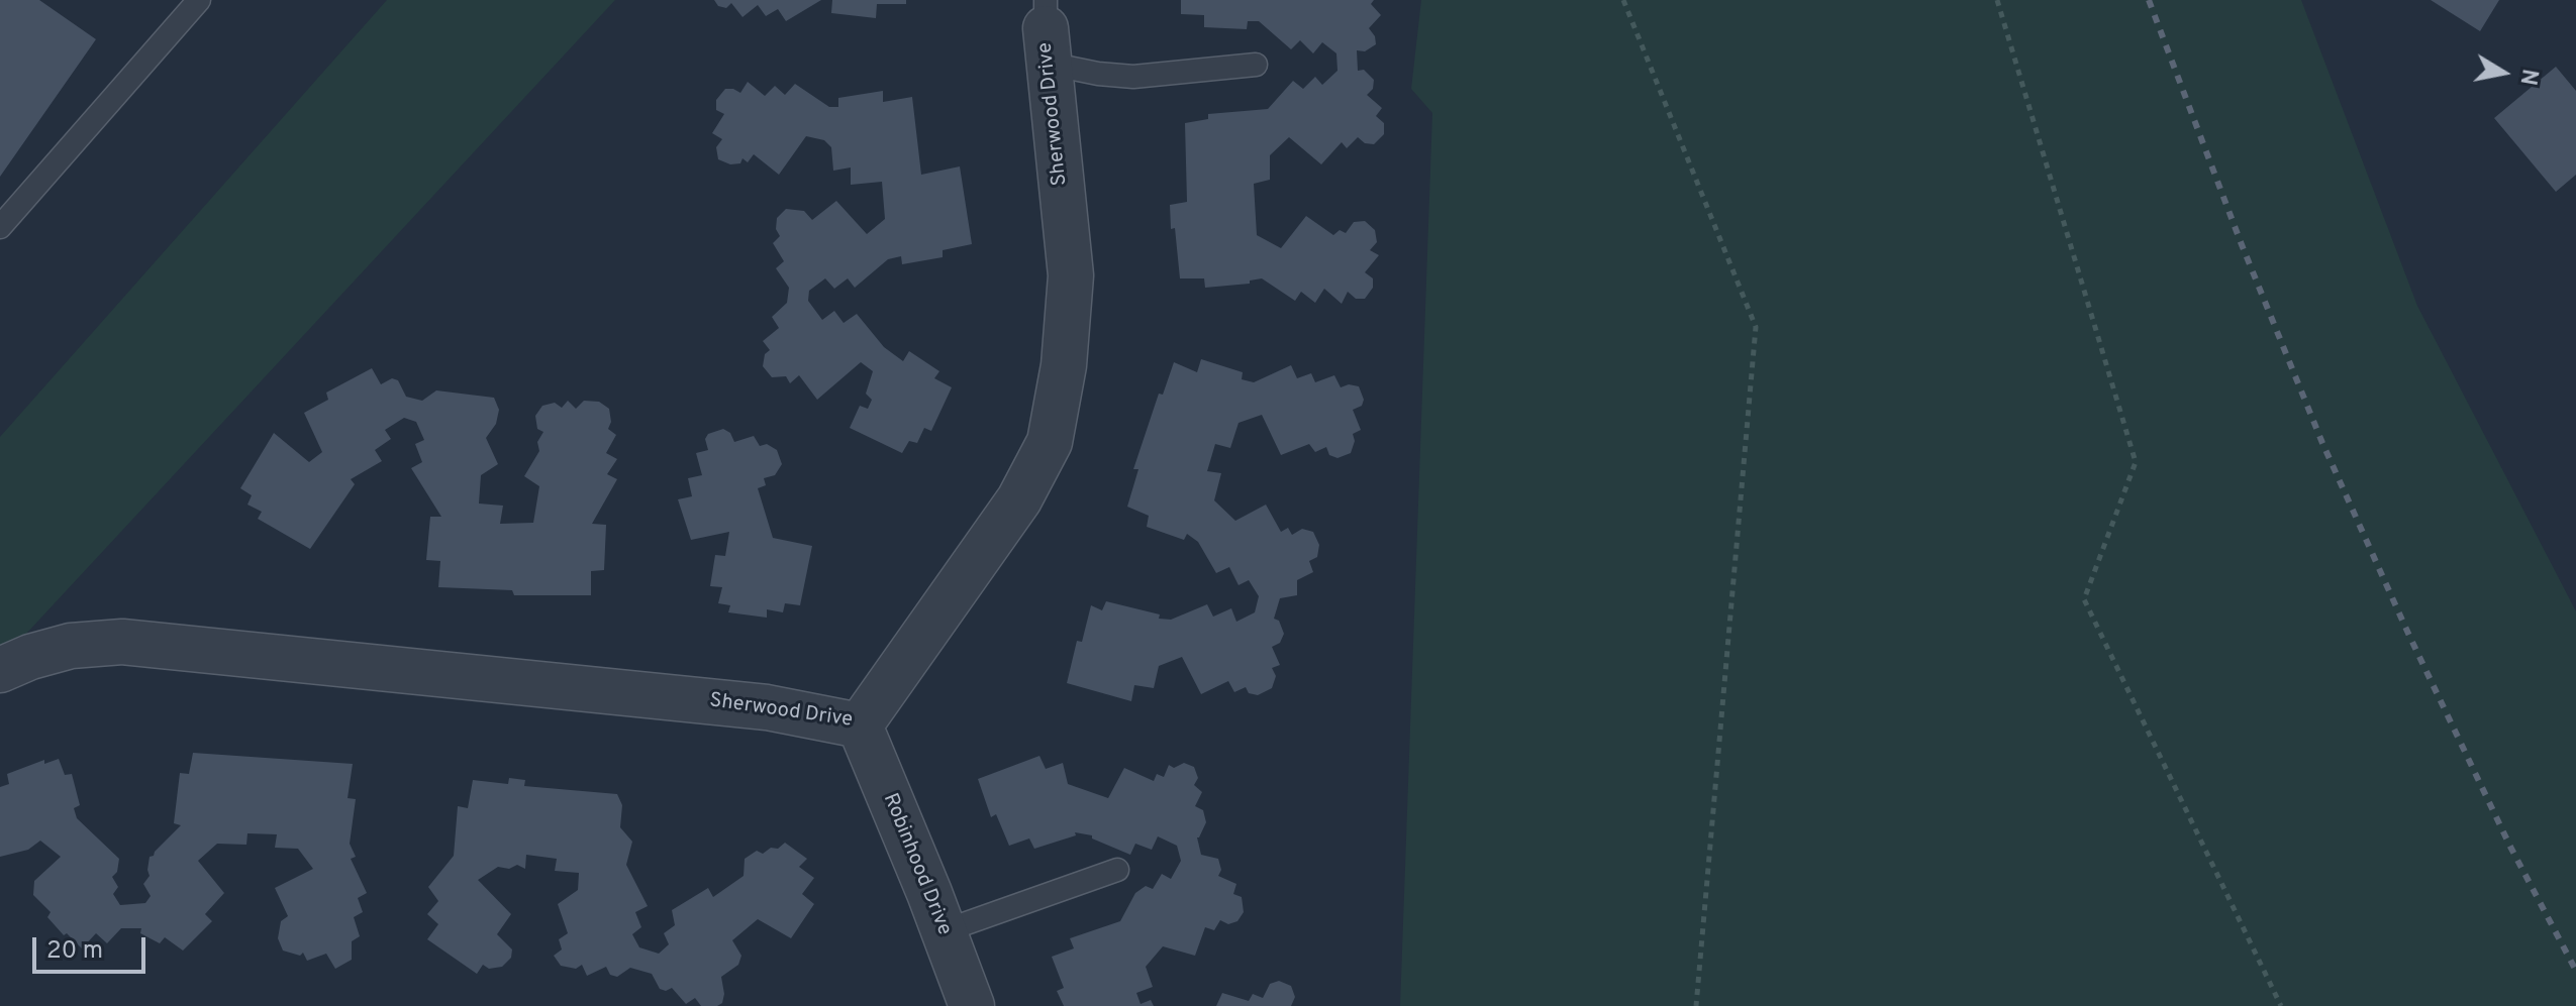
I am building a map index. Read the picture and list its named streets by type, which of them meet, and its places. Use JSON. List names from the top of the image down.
{
  "streets": {
    "street": ["Sherwood Drive", "Robinhood Drive"]
  },
  "crossings": [
    ["Sherwood Drive", "Robinhood Drive"]
  ],
  "scale_bar": "20 m",
  "north": "right"
}
